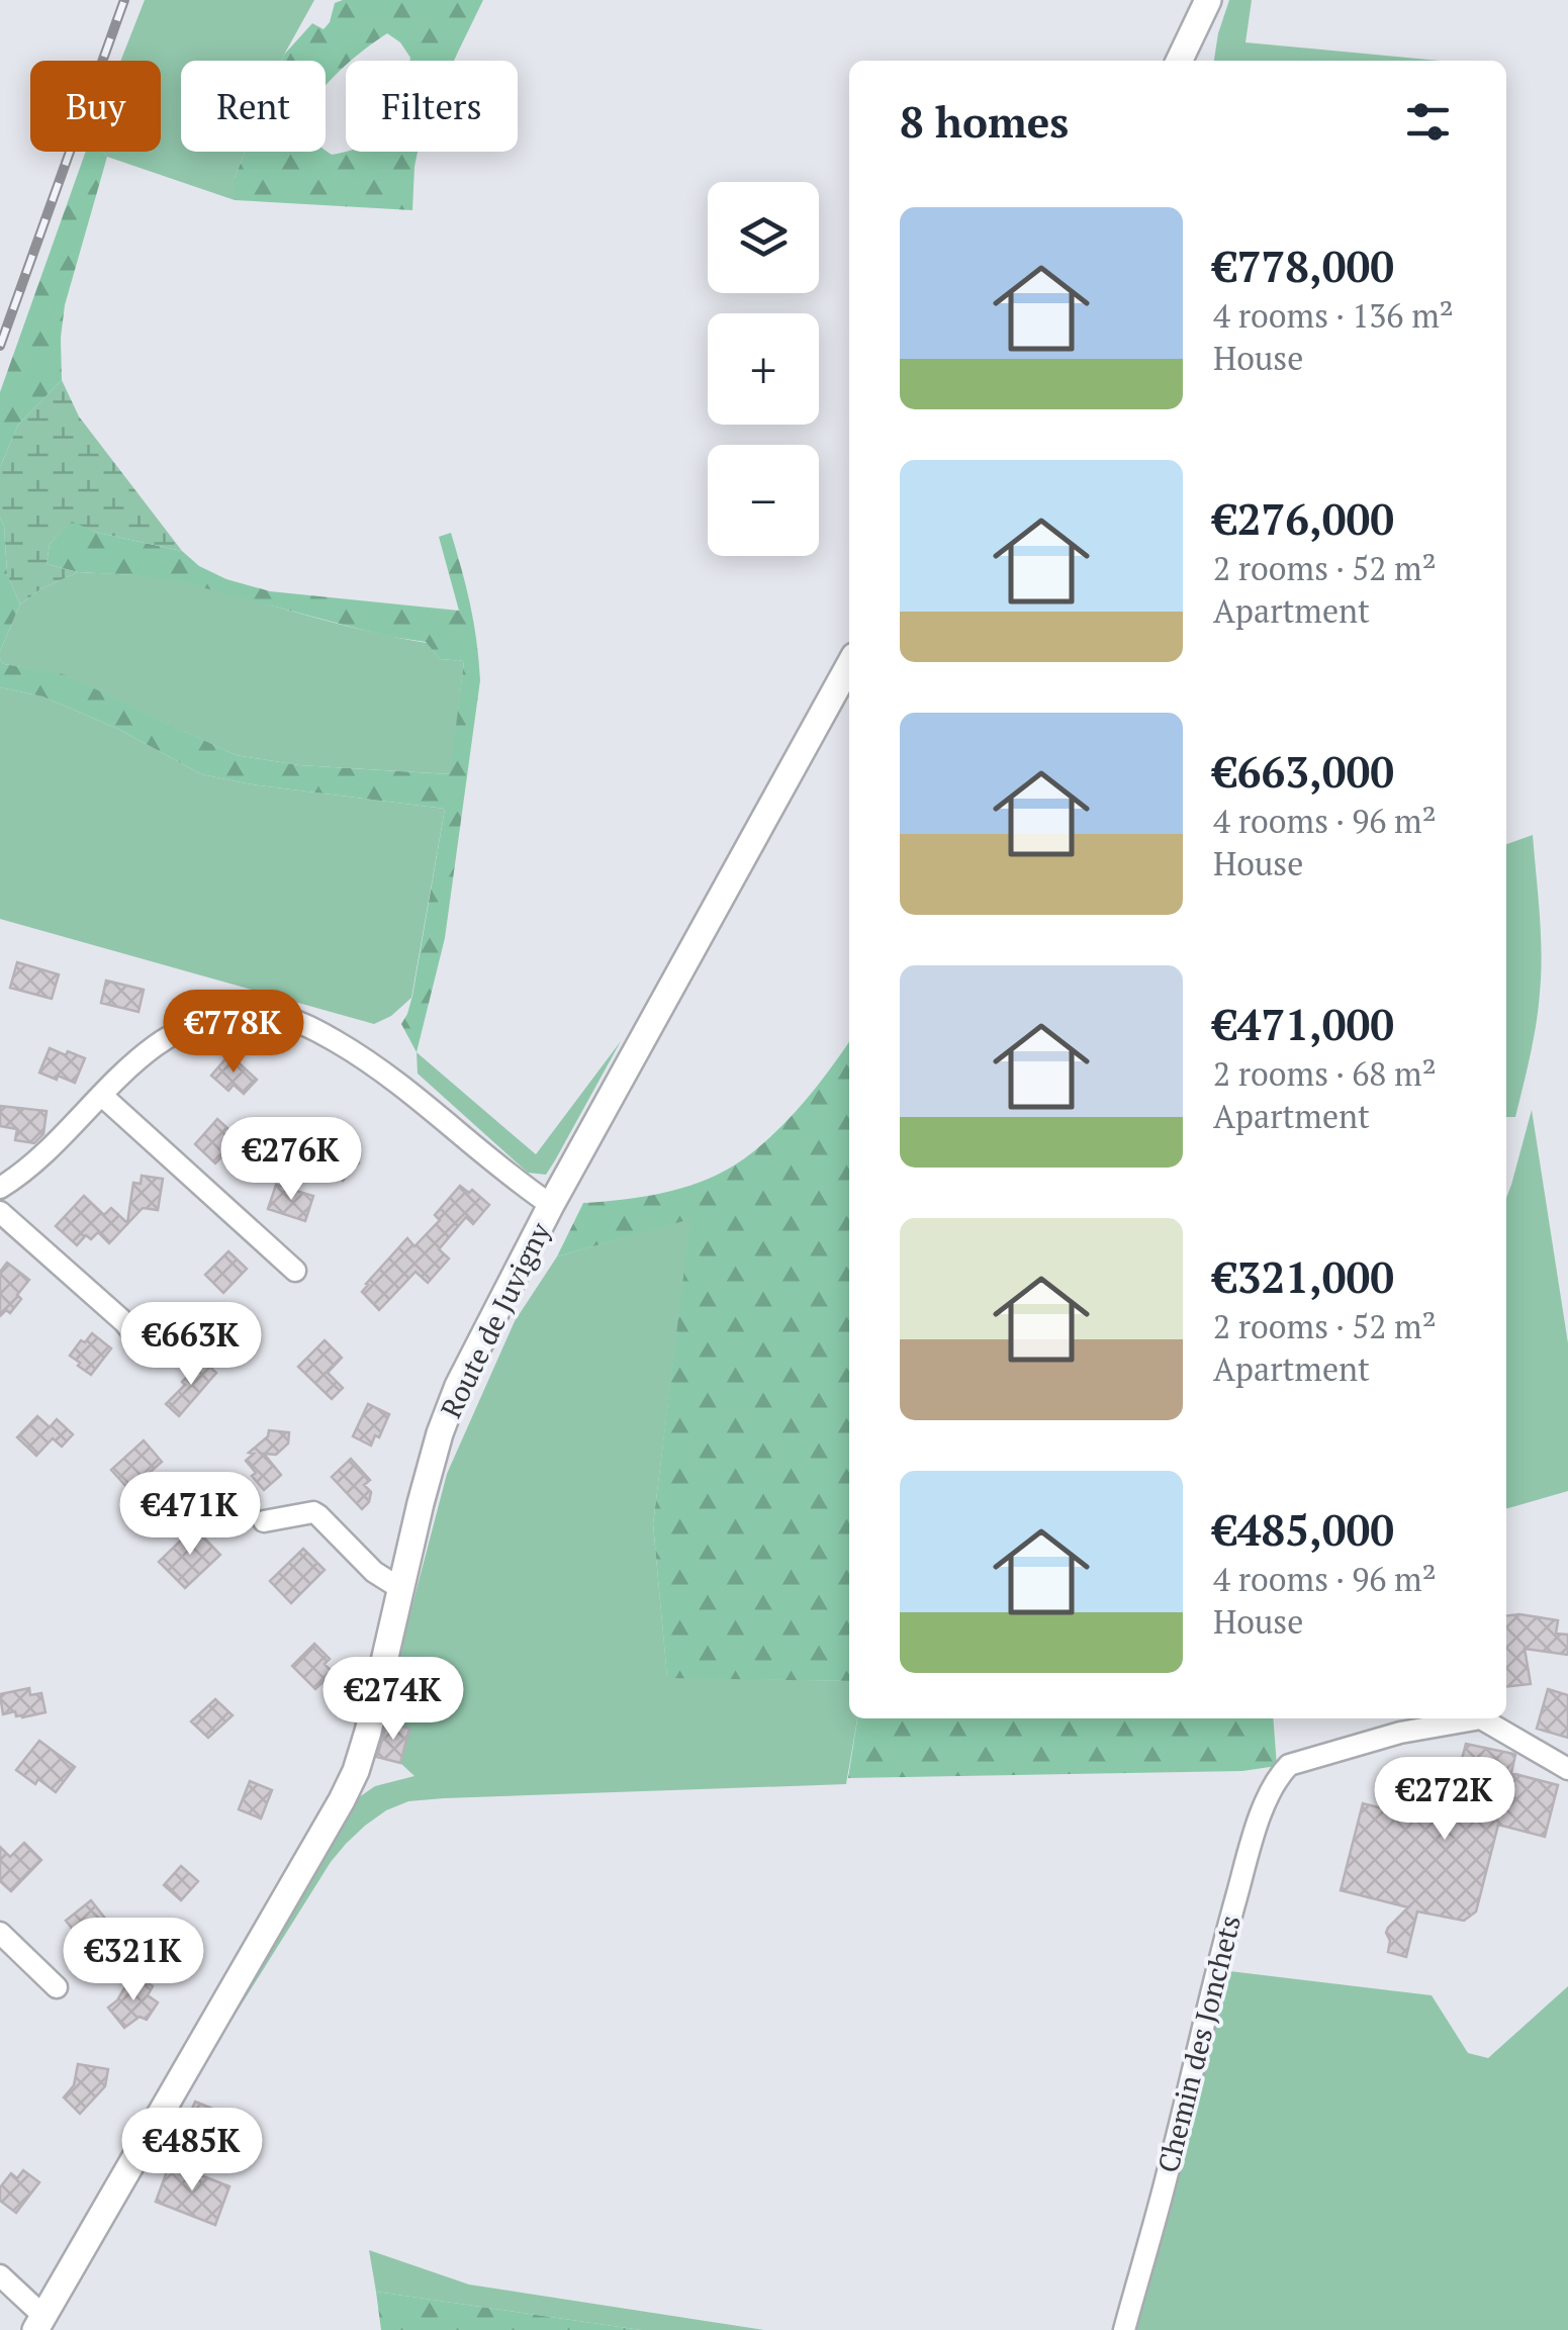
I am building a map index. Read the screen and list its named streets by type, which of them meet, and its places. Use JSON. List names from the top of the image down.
{
  "streets": {
    "street": ["Route de Juvigny", "Chemin des Jonchets"]
  },
  "page": {
    "chip": ["Buy", "Rent", "Filters"],
    "heading": "8 homes",
    "map_buttons": ["+", "−"],
    "list": [
      {
        "name": "€778,000",
        "note": "4 rooms · 136 m² · House"
      },
      {
        "name": "€276,000",
        "note": "2 rooms · 52 m² · Apartment"
      },
      {
        "name": "€663,000",
        "note": "4 rooms · 96 m² · House"
      },
      {
        "name": "€471,000",
        "note": "2 rooms · 68 m² · Apartment"
      },
      {
        "name": "€321,000",
        "note": "2 rooms · 52 m² · Apartment"
      },
      {
        "name": "€485,000",
        "note": "4 rooms · 96 m² · House"
      }
    ],
    "price": [
      "€778K",
      "€276K",
      "€663K",
      "€471K",
      "€274K",
      "€272K",
      "€321K",
      "€485K"
    ]
  }
}
